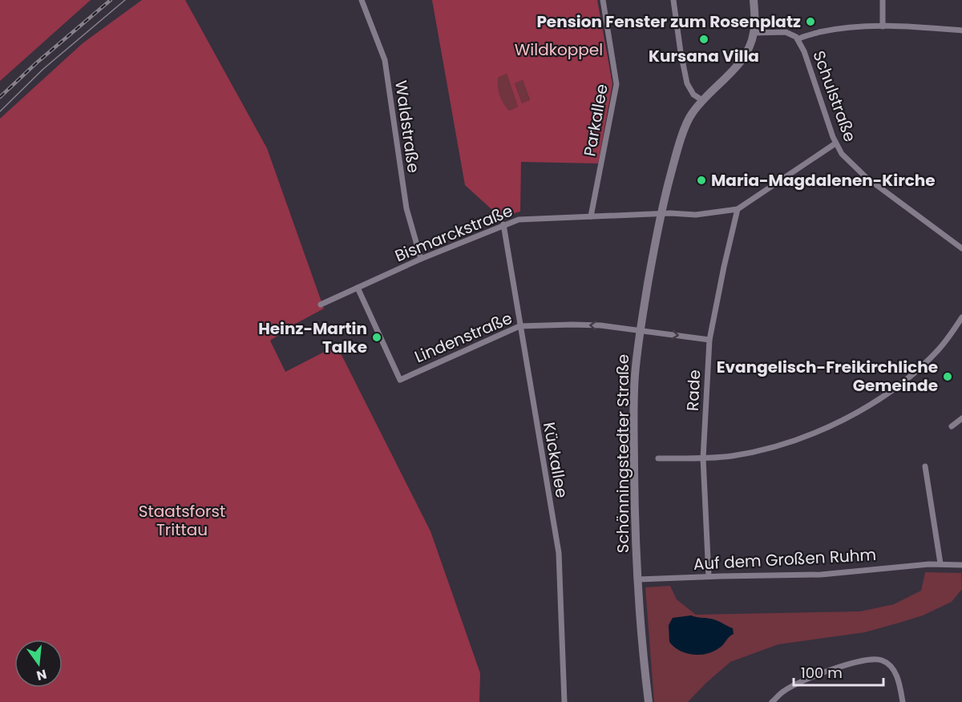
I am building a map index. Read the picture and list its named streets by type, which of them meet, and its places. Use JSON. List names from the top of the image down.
{
  "streets": {
    "main road": ["Schönningstedter Straße"],
    "street": [
      "Schulstraße",
      "Parkallee",
      "Waldstraße",
      "Bismarckstraße",
      "Lindenstraße",
      "Rade",
      "Kückallee",
      "Auf dem Großen Ruhm"
    ]
  },
  "crossings": [
    ["Parkallee", "Bismarckstraße"],
    ["Waldstraße", "Bismarckstraße"],
    ["Bismarckstraße", "Lindenstraße"],
    ["Bismarckstraße", "Rade"],
    ["Bismarckstraße", "Schönningstedter Straße"],
    ["Bismarckstraße", "Kückallee"],
    ["Lindenstraße", "Rade"],
    ["Lindenstraße", "Schönningstedter Straße"],
    ["Lindenstraße", "Kückallee"],
    ["Rade", "Auf dem Großen Ruhm"],
    ["Schönningstedter Straße", "Auf dem Großen Ruhm"]
  ],
  "parks": ["Wildkoppel", "Staatsforst Trittau"],
  "places": [
    "Pension Fenster zum Rosenplatz",
    "Kursana Villa",
    "Maria-Magdalenen-Kirche",
    "Heinz-Martin Talke",
    "Evangelisch-Freikirchliche Gemeinde"
  ],
  "scale_bar": "100 m",
  "north": "bottom"
}
